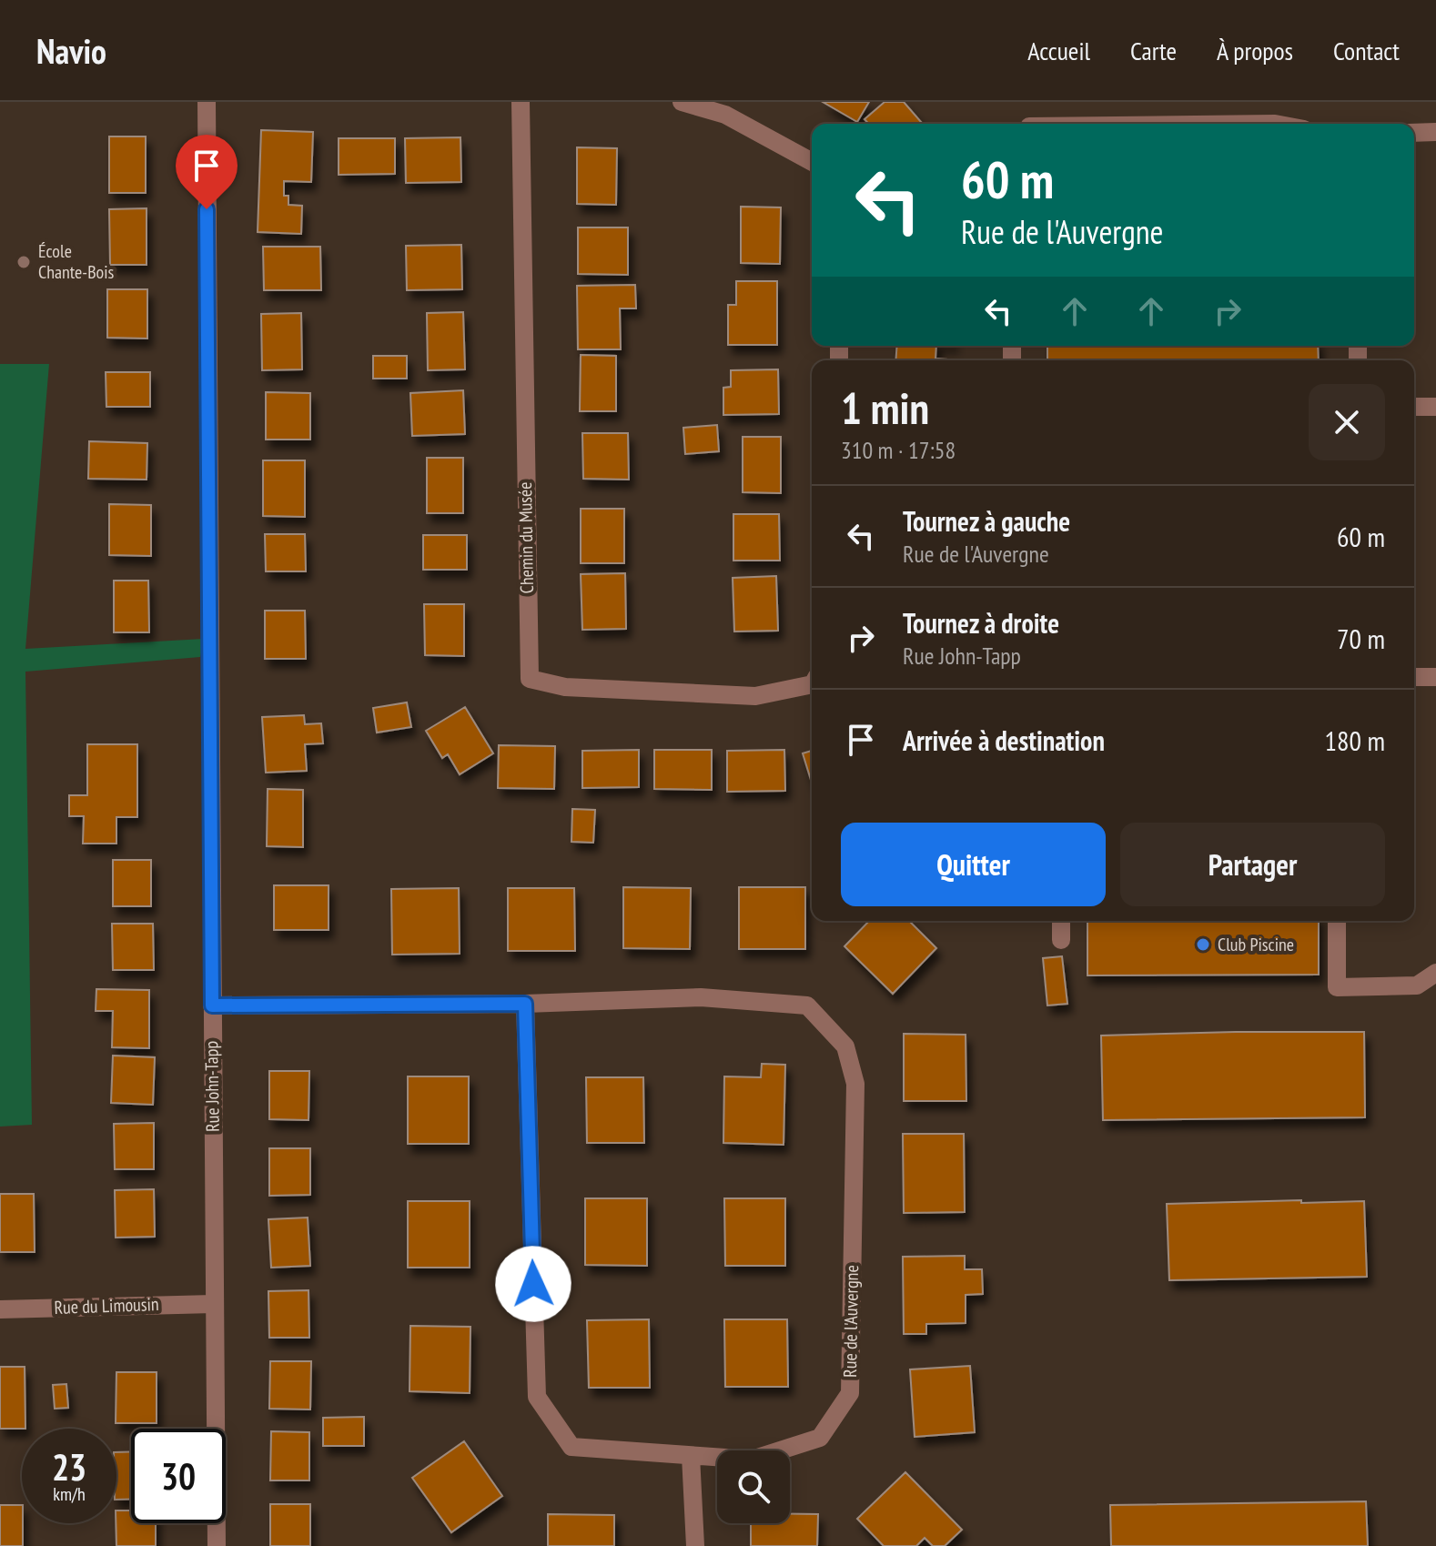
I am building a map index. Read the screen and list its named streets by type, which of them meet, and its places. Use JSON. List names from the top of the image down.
{
  "streets": {
    "street": [
      "Chemin du Musée",
      "Rue John-Tapp",
      "Rue du Limousin",
      "Rue de l'Auvergne"
    ]
  },
  "crossings": [
    ["Rue John-Tapp", "Rue du Limousin"],
    ["Rue John-Tapp", "Rue de l'Auvergne"]
  ],
  "places": ["École Chante-Bois", "Club Piscine"],
  "page": {
    "header": "Navio",
    "nav": [
      "Accueil",
      "Carte",
      "À propos",
      "Contact"
    ],
    "turn": ["60 m", "Rue de l'Auvergne"],
    "heading": ["1 min", "310 m · 17:58"],
    "list": [
      {
        "name": "Tournez à gauche",
        "note": "Rue de l'Auvergne",
        "value": "60 m"
      },
      {
        "name": "Tournez à droite",
        "note": "Rue John-Tapp",
        "value": "70 m"
      },
      {
        "name": "Arrivée à destination",
        "value": "180 m"
      }
    ],
    "buttons": ["Quitter", "Partager"],
    "speed": "23 km/h",
    "limit": "30"
  }
}
